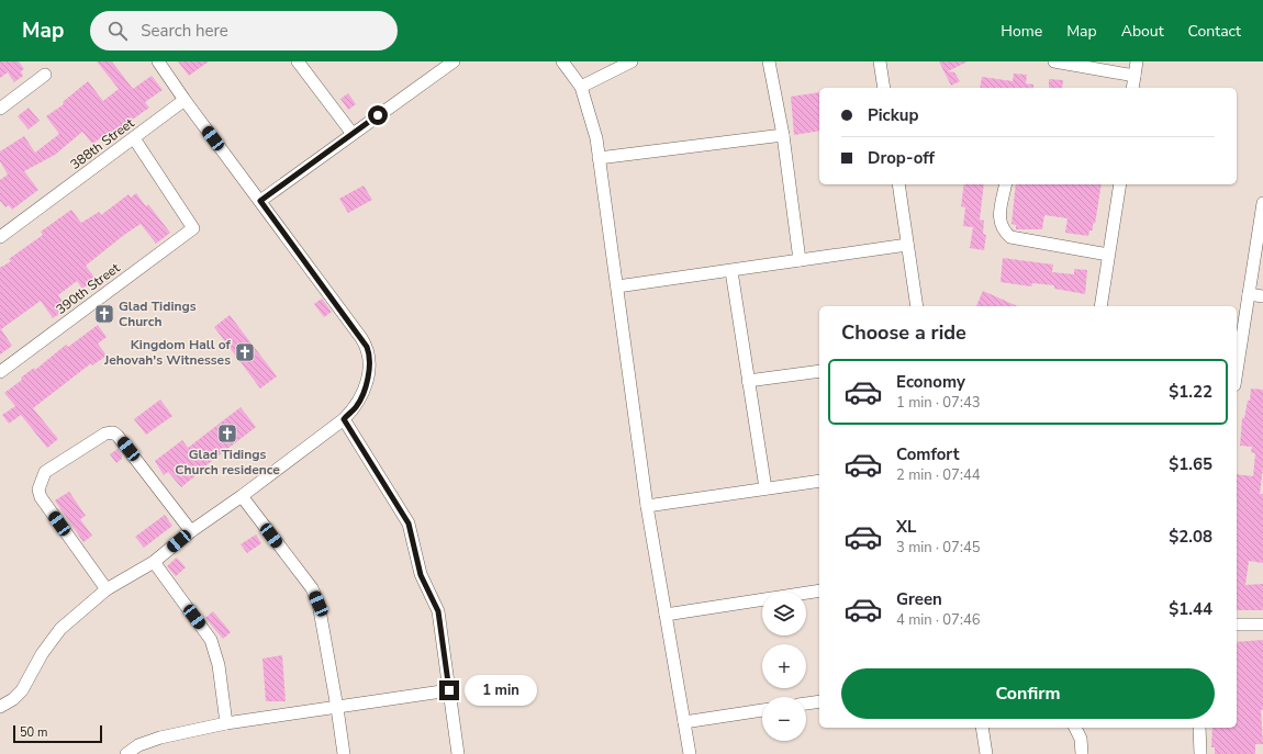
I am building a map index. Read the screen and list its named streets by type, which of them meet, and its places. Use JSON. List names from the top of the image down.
{
  "streets": {
    "street": ["388th Street", "390th Street"]
  },
  "crossings": [
    ["388th Street", "390th Street"]
  ],
  "places": {
    "church": ["Glad Tidings Church", "Kingdom Hall of Jehovah's Witnesses", "Glad Tidings Church residence"]
  },
  "scale_bar": "50 m",
  "page": {
    "header": "Map",
    "search": "Search here",
    "nav": [
      "Home",
      "Map",
      "About",
      "Contact"
    ],
    "banner": ["Pickup", "Drop-off"],
    "heading": "Choose a ride",
    "list": [
      {
        "name": "Economy",
        "note": "1 min · 07:43",
        "value": "$1.22"
      },
      {
        "name": "Comfort",
        "note": "2 min · 07:44",
        "value": "$1.65"
      },
      {
        "name": "XL",
        "note": "3 min · 07:45",
        "value": "$2.08"
      },
      {
        "name": "Green",
        "note": "4 min · 07:46",
        "value": "$1.44"
      }
    ],
    "map_buttons": ["+", "−"],
    "buttons": "Confirm",
    "bubble": "1 min",
    "scale": "50 m"
  }
}
